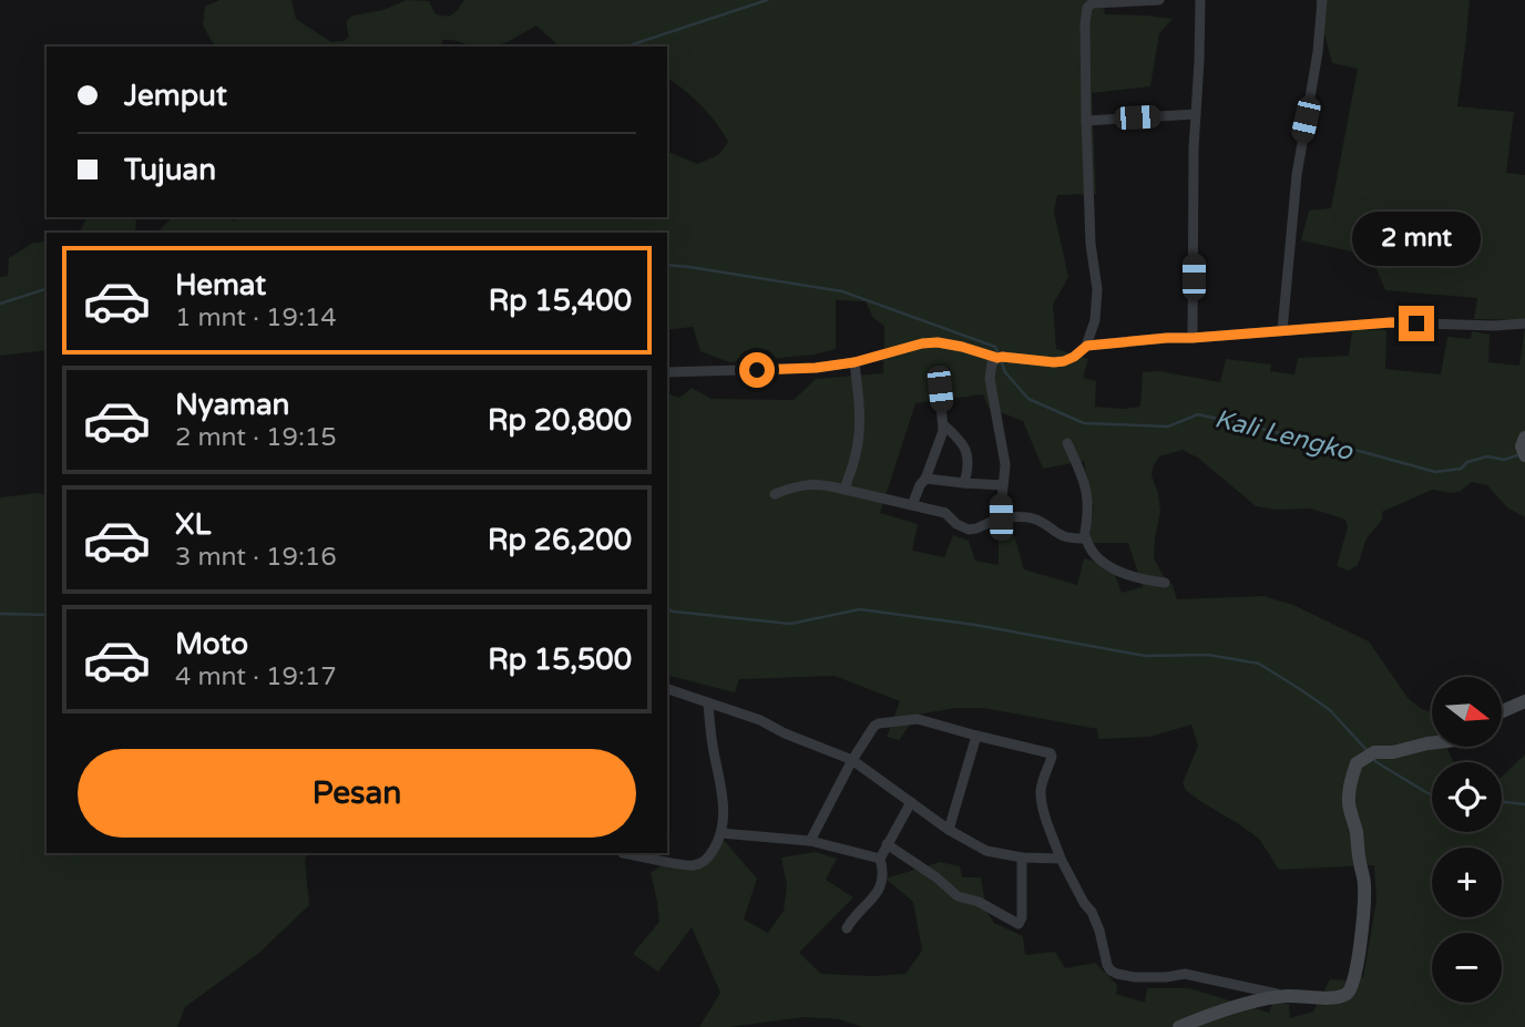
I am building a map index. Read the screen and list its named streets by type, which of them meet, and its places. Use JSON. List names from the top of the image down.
{
  "water": ["Kali Lengko"],
  "north": "right",
  "page": {
    "banner": ["Jemput", "Tujuan"],
    "bubble": "2 mnt",
    "list": [
      {
        "name": "Hemat",
        "note": "1 mnt · 19:14",
        "value": "Rp 15,400"
      },
      {
        "name": "Nyaman",
        "note": "2 mnt · 19:15",
        "value": "Rp 20,800"
      },
      {
        "name": "XL",
        "note": "3 mnt · 19:16",
        "value": "Rp 26,200"
      },
      {
        "name": "Moto",
        "note": "4 mnt · 19:17",
        "value": "Rp 15,500"
      }
    ],
    "map_buttons": ["+", "−"],
    "buttons": "Pesan"
  }
}
